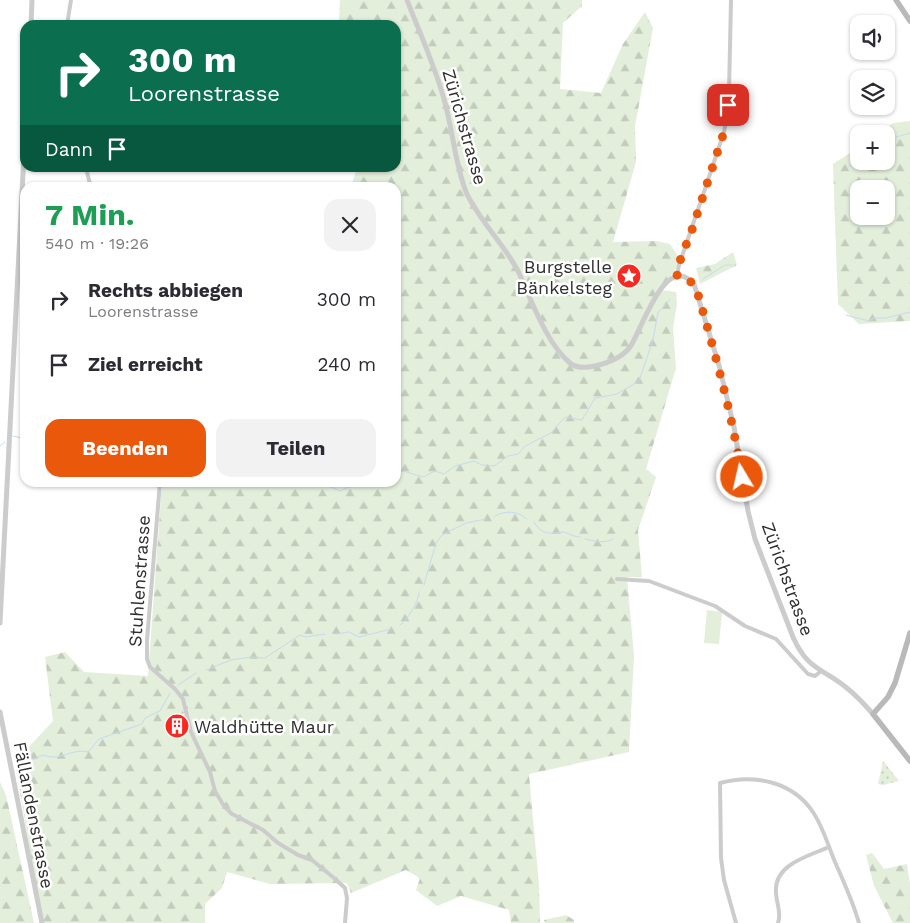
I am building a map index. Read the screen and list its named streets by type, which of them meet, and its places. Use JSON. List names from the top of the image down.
{
  "streets": {
    "main road": ["Zürichstrasse"],
    "street": ["Stuhlenstrasse", "Fällandenstrasse"]
  },
  "places": {
    "place": ["Burgstelle Bänkelsteg"],
    "building": ["Waldhütte Maur"]
  },
  "page": {
    "map_buttons": ["+", "−"],
    "turn": ["300 m", "Loorenstrasse"],
    "then": "Dann",
    "heading": ["7 Min.", "540 m · 19:26"],
    "list": [
      {
        "name": "Rechts abbiegen",
        "note": "Loorenstrasse",
        "value": "300 m"
      },
      {
        "name": "Ziel erreicht",
        "value": "240 m"
      }
    ],
    "buttons": ["Beenden", "Teilen"]
  }
}
